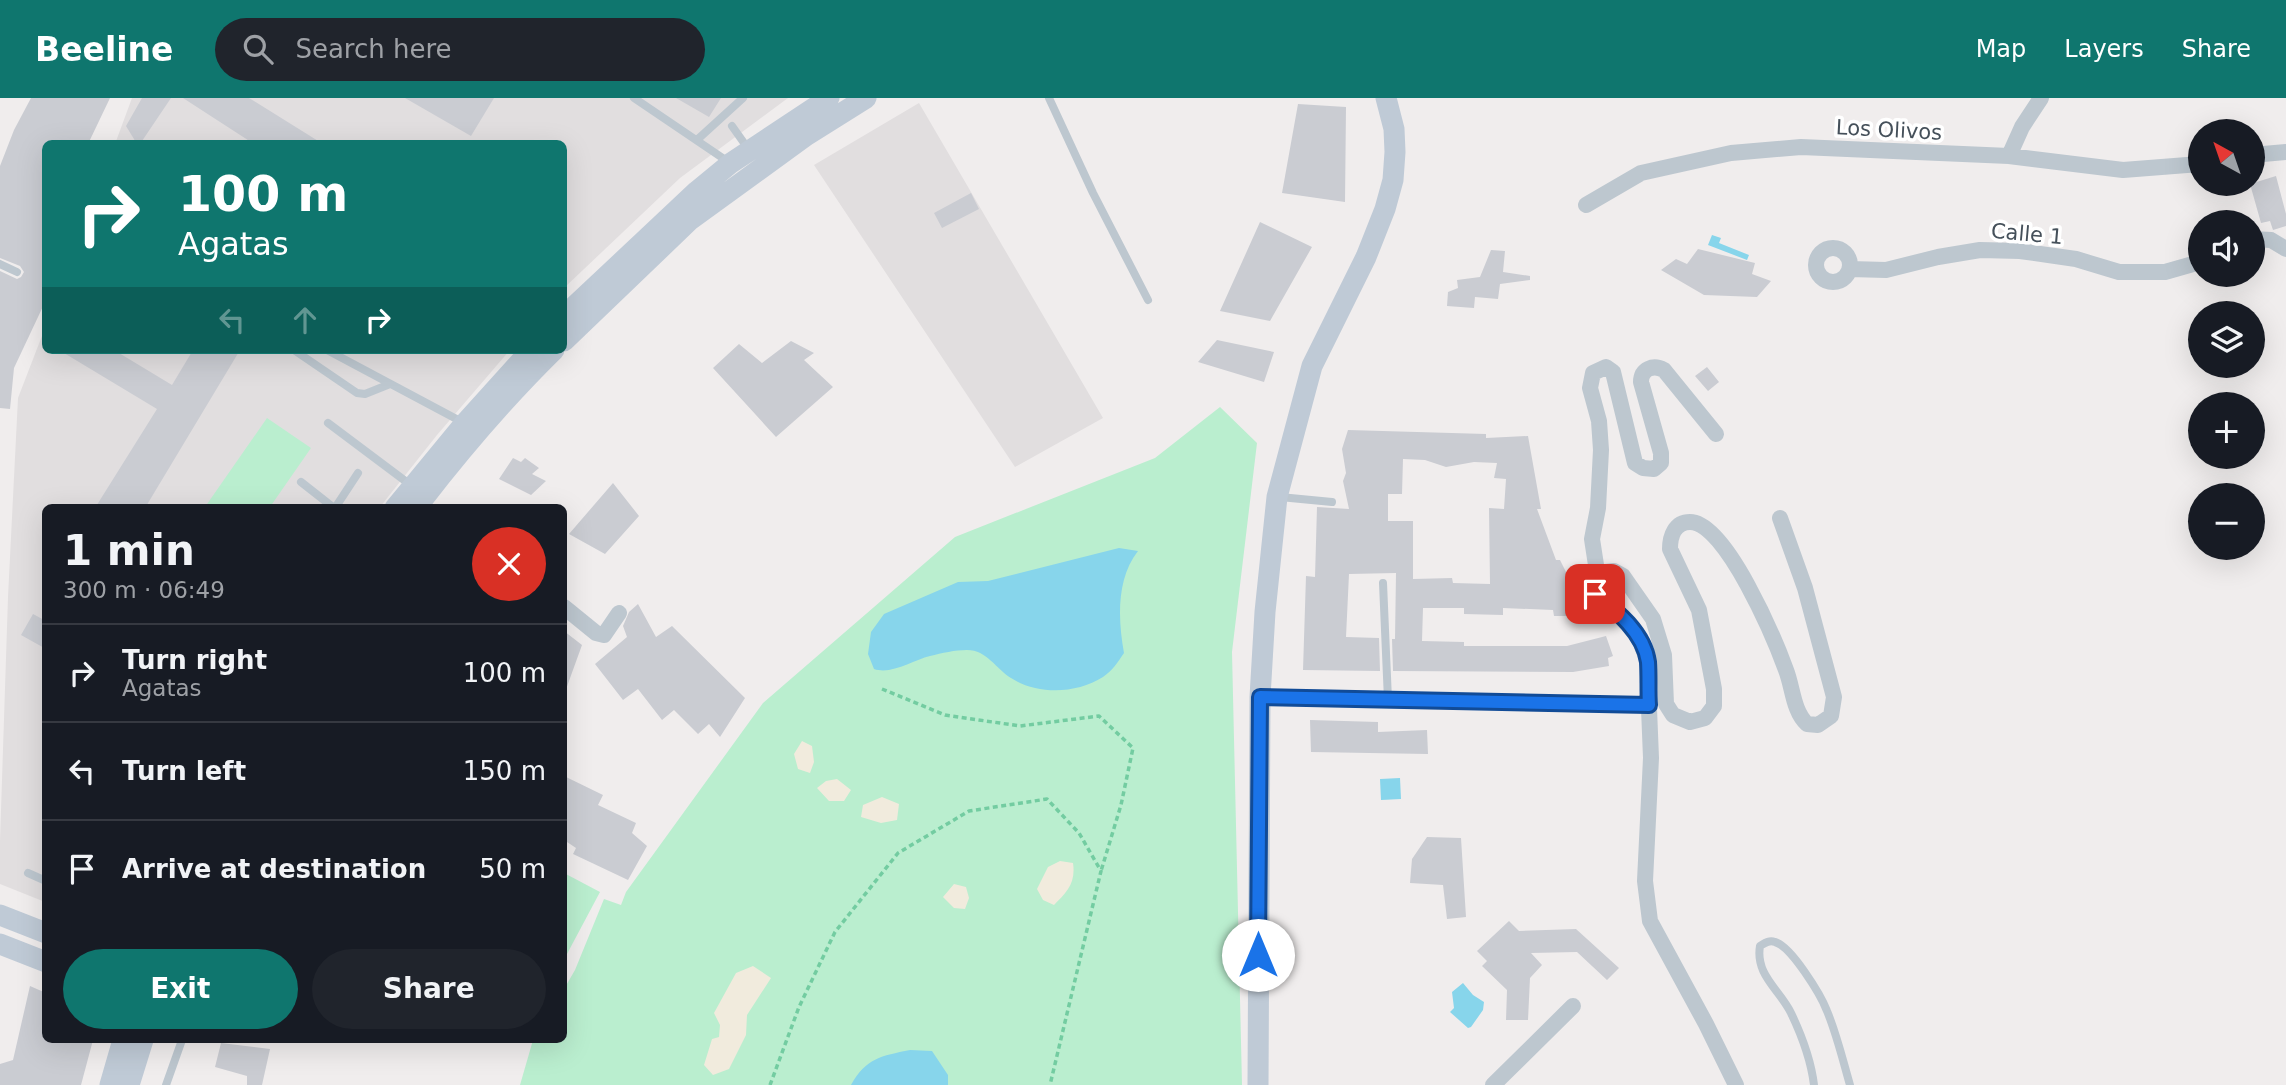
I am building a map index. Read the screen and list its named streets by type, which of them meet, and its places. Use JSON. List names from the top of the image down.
{
  "streets": {
    "street": ["Los Olivos", "Calle 1"]
  },
  "north": "top left",
  "page": {
    "header": "Beeline",
    "search": "Search here",
    "nav": ["Map", "Layers", "Share"],
    "map_buttons": ["+", "−"],
    "turn": ["100 m", "Agatas"],
    "heading": ["1 min", "300 m · 06:49"],
    "list": [
      {
        "name": "Turn right",
        "note": "Agatas",
        "value": "100 m"
      },
      {
        "name": "Turn left",
        "value": "150 m"
      },
      {
        "name": "Arrive at destination",
        "value": "50 m"
      }
    ],
    "buttons": ["Exit", "Share"]
  }
}
